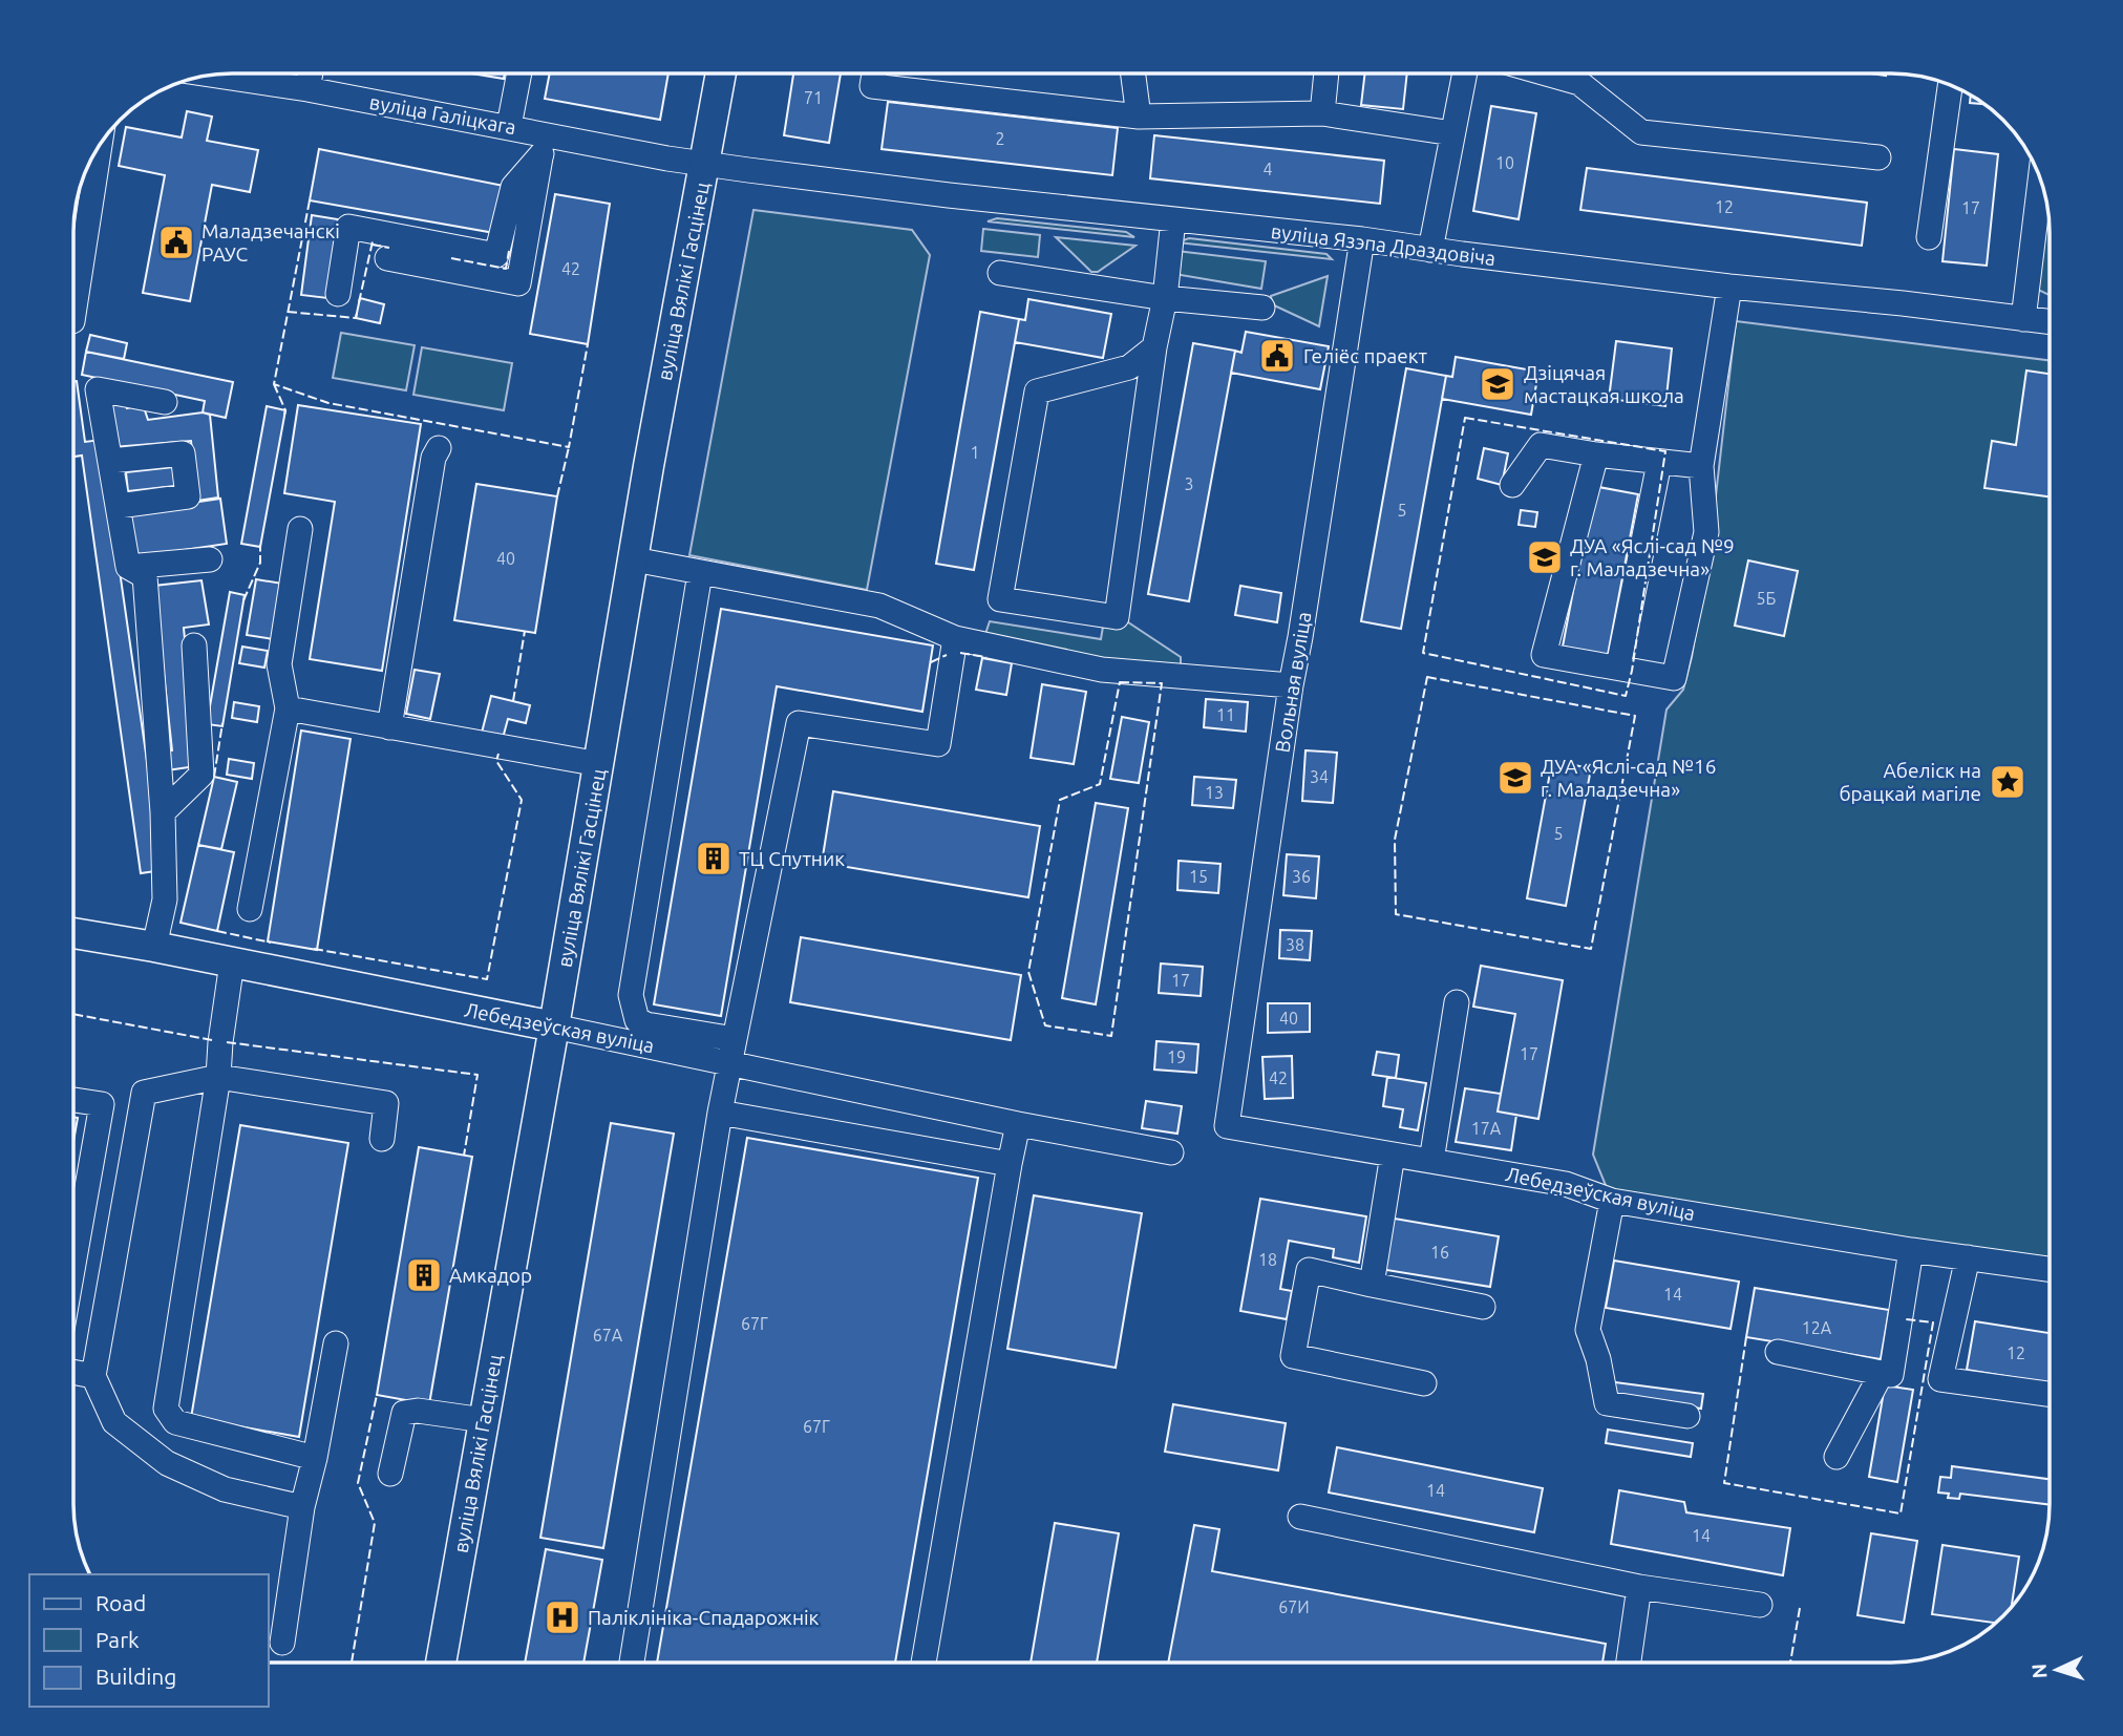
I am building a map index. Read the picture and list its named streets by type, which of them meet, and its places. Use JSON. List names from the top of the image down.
{
  "streets": {
    "main road": ["вуліца Вялікі Гасцінец", "Лебедзеўская вуліца"],
    "street": ["вуліца Галіцкага", "вуліца Язэпа Драздовіча", "Вольная вуліца"]
  },
  "crossings": [
    ["вуліца Галіцкага", "вуліца Язэпа Драздовіча"],
    ["вуліца Галіцкага", "вуліца Вялікі Гасцінец"],
    ["вуліца Язэпа Драздовіча", "вуліца Вялікі Гасцінец"],
    ["вуліца Язэпа Драздовіча", "Вольная вуліца"],
    ["вуліца Вялікі Гасцінец", "Лебедзеўская вуліца"],
    ["Вольная вуліца", "Лебедзеўская вуліца"]
  ],
  "places": {
    "public building": ["Маладзечанскі РАУС", "Геліёс праект"],
    "school or university": ["Дзіцячая мастацкая школа", "ДУА «Яслі-сад №9 г. Маладзечна»", "ДУА «Яслі-сад №16 г. Маладзечна»"],
    "place": ["Абеліск на брацкай магіле"],
    "building": ["ТЦ Спутник", "Амкадор"],
    "hospital": ["Паліклініка-Спадарожнік"]
  },
  "house_numbers": [
    "71",
    "2",
    "10",
    "4",
    "12",
    "17",
    "42",
    "1",
    "3",
    "5",
    "40",
    "5Б",
    "11",
    "34",
    "13",
    "5",
    "15",
    "36",
    "38",
    "17",
    "40",
    "17",
    "19",
    "42",
    "17А",
    "16",
    "18",
    "14",
    "67Г",
    "12А",
    "67А",
    "12",
    "67Г",
    "14",
    "14",
    "67И"
  ],
  "legend": ["Road", "Park", "Building"],
  "north": "left"
}
